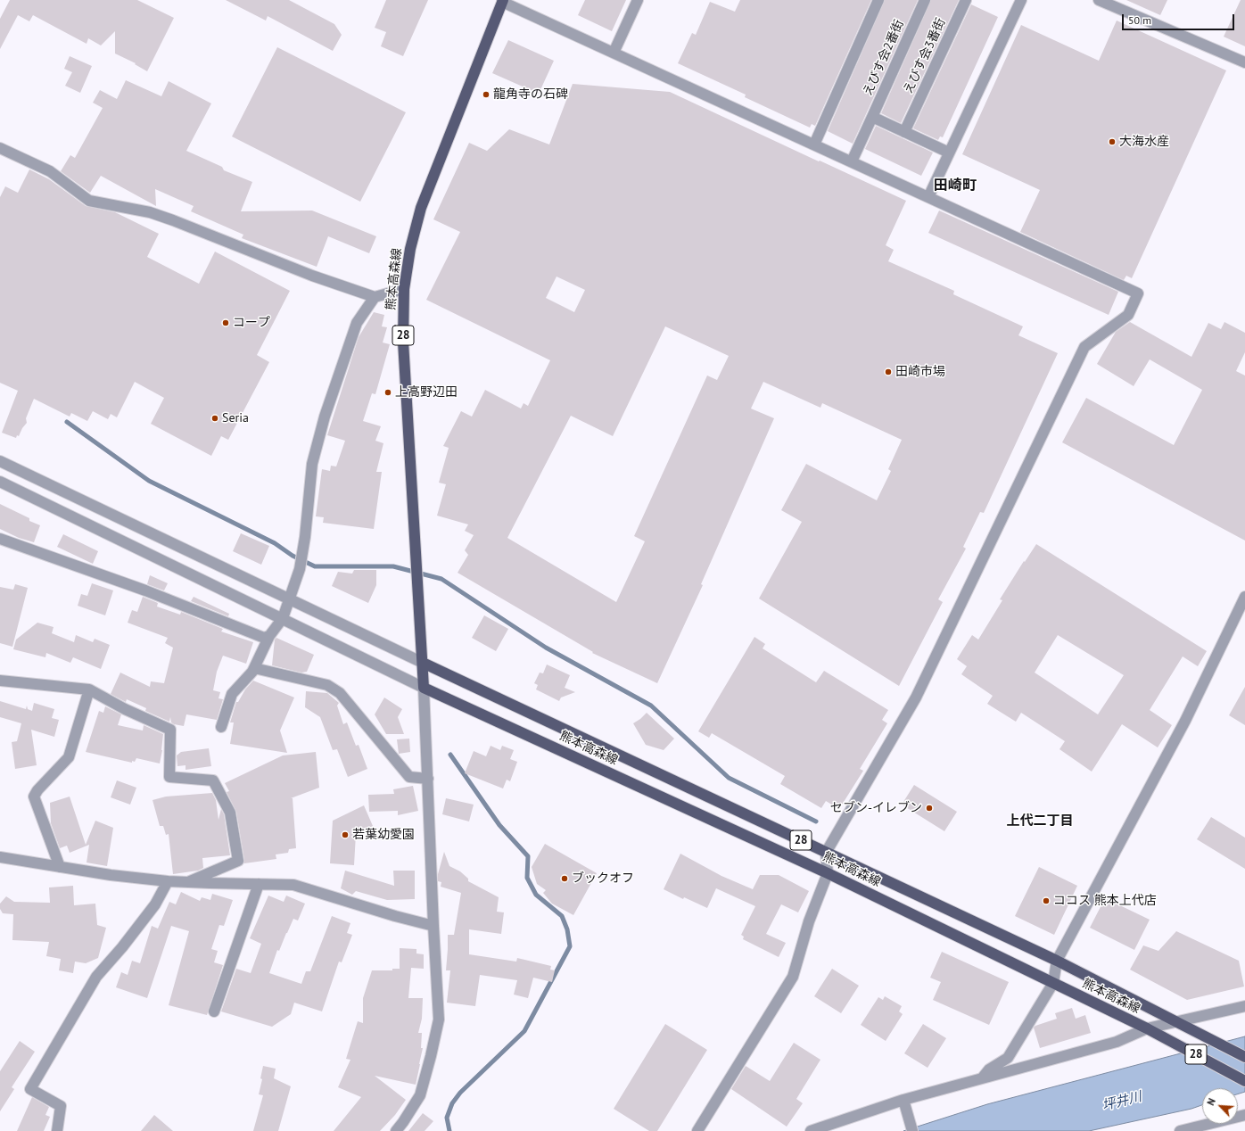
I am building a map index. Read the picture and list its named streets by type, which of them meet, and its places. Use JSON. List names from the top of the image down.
{
  "streets": {
    "main road": ["熊本高森線", "28"],
    "street": ["えびす会3番街", "えびす会2番街"]
  },
  "districts": ["田崎町", "上代二丁目"],
  "water": ["坪井川"],
  "places": [
    "龍角寺の石碑",
    "大海水産",
    "コープ",
    "田崎市場",
    "上高野辺田",
    "Seria",
    "セブン-イレブン",
    "若葉幼愛園",
    "ブックオフ",
    "ココス 熊本上代店"
  ],
  "scale_bar": "50 m",
  "north": "top left"
}
